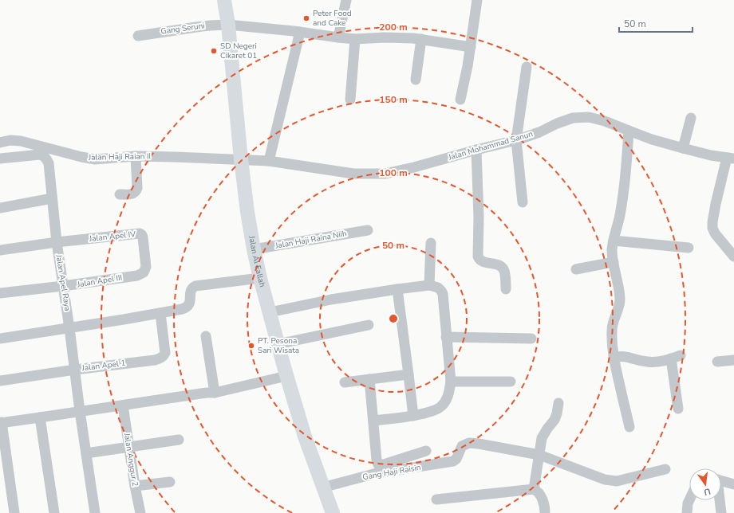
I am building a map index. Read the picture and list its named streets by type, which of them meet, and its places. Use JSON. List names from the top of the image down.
{
  "streets": {
    "street": [
      "Gang Seruni",
      "Jalan Mohammad Sanun",
      "Jalan Haji Raian II",
      "Jalan Apel IV",
      "Jalan Haji Raina Niih",
      "Jalan Al Fallah",
      "Jalan Apel III",
      "Jalan Apel Raya",
      "Jalan Apel 1",
      "Jalan Anggur 2",
      "Gang Haji Raisin"
    ]
  },
  "crossings": [
    ["Gang Seruni", "Jalan Al Fallah"],
    ["Jalan Mohammad Sanun", "Jalan Haji Raian II"],
    ["Jalan Mohammad Sanun", "Jalan Al Fallah"],
    ["Jalan Haji Raian II", "Jalan Al Fallah"],
    ["Jalan Apel IV", "Jalan Apel III"],
    ["Jalan Apel IV", "Jalan Apel Raya"],
    ["Jalan Haji Raina Niih", "Jalan Al Fallah"],
    ["Jalan Al Fallah", "Gang Haji Raisin"],
    ["Jalan Apel III", "Jalan Apel Raya"],
    ["Jalan Apel Raya", "Jalan Apel 1"]
  ],
  "places": ["Peter Food and Cake", "SD Negeri Cikaret 01", "PT. Pesona Sari Wisata"],
  "scale_bar": "50 m",
  "north": "bottom",
  "rings": [
    "200 m",
    "150 m",
    "100 m",
    "50 m"
  ]
}
